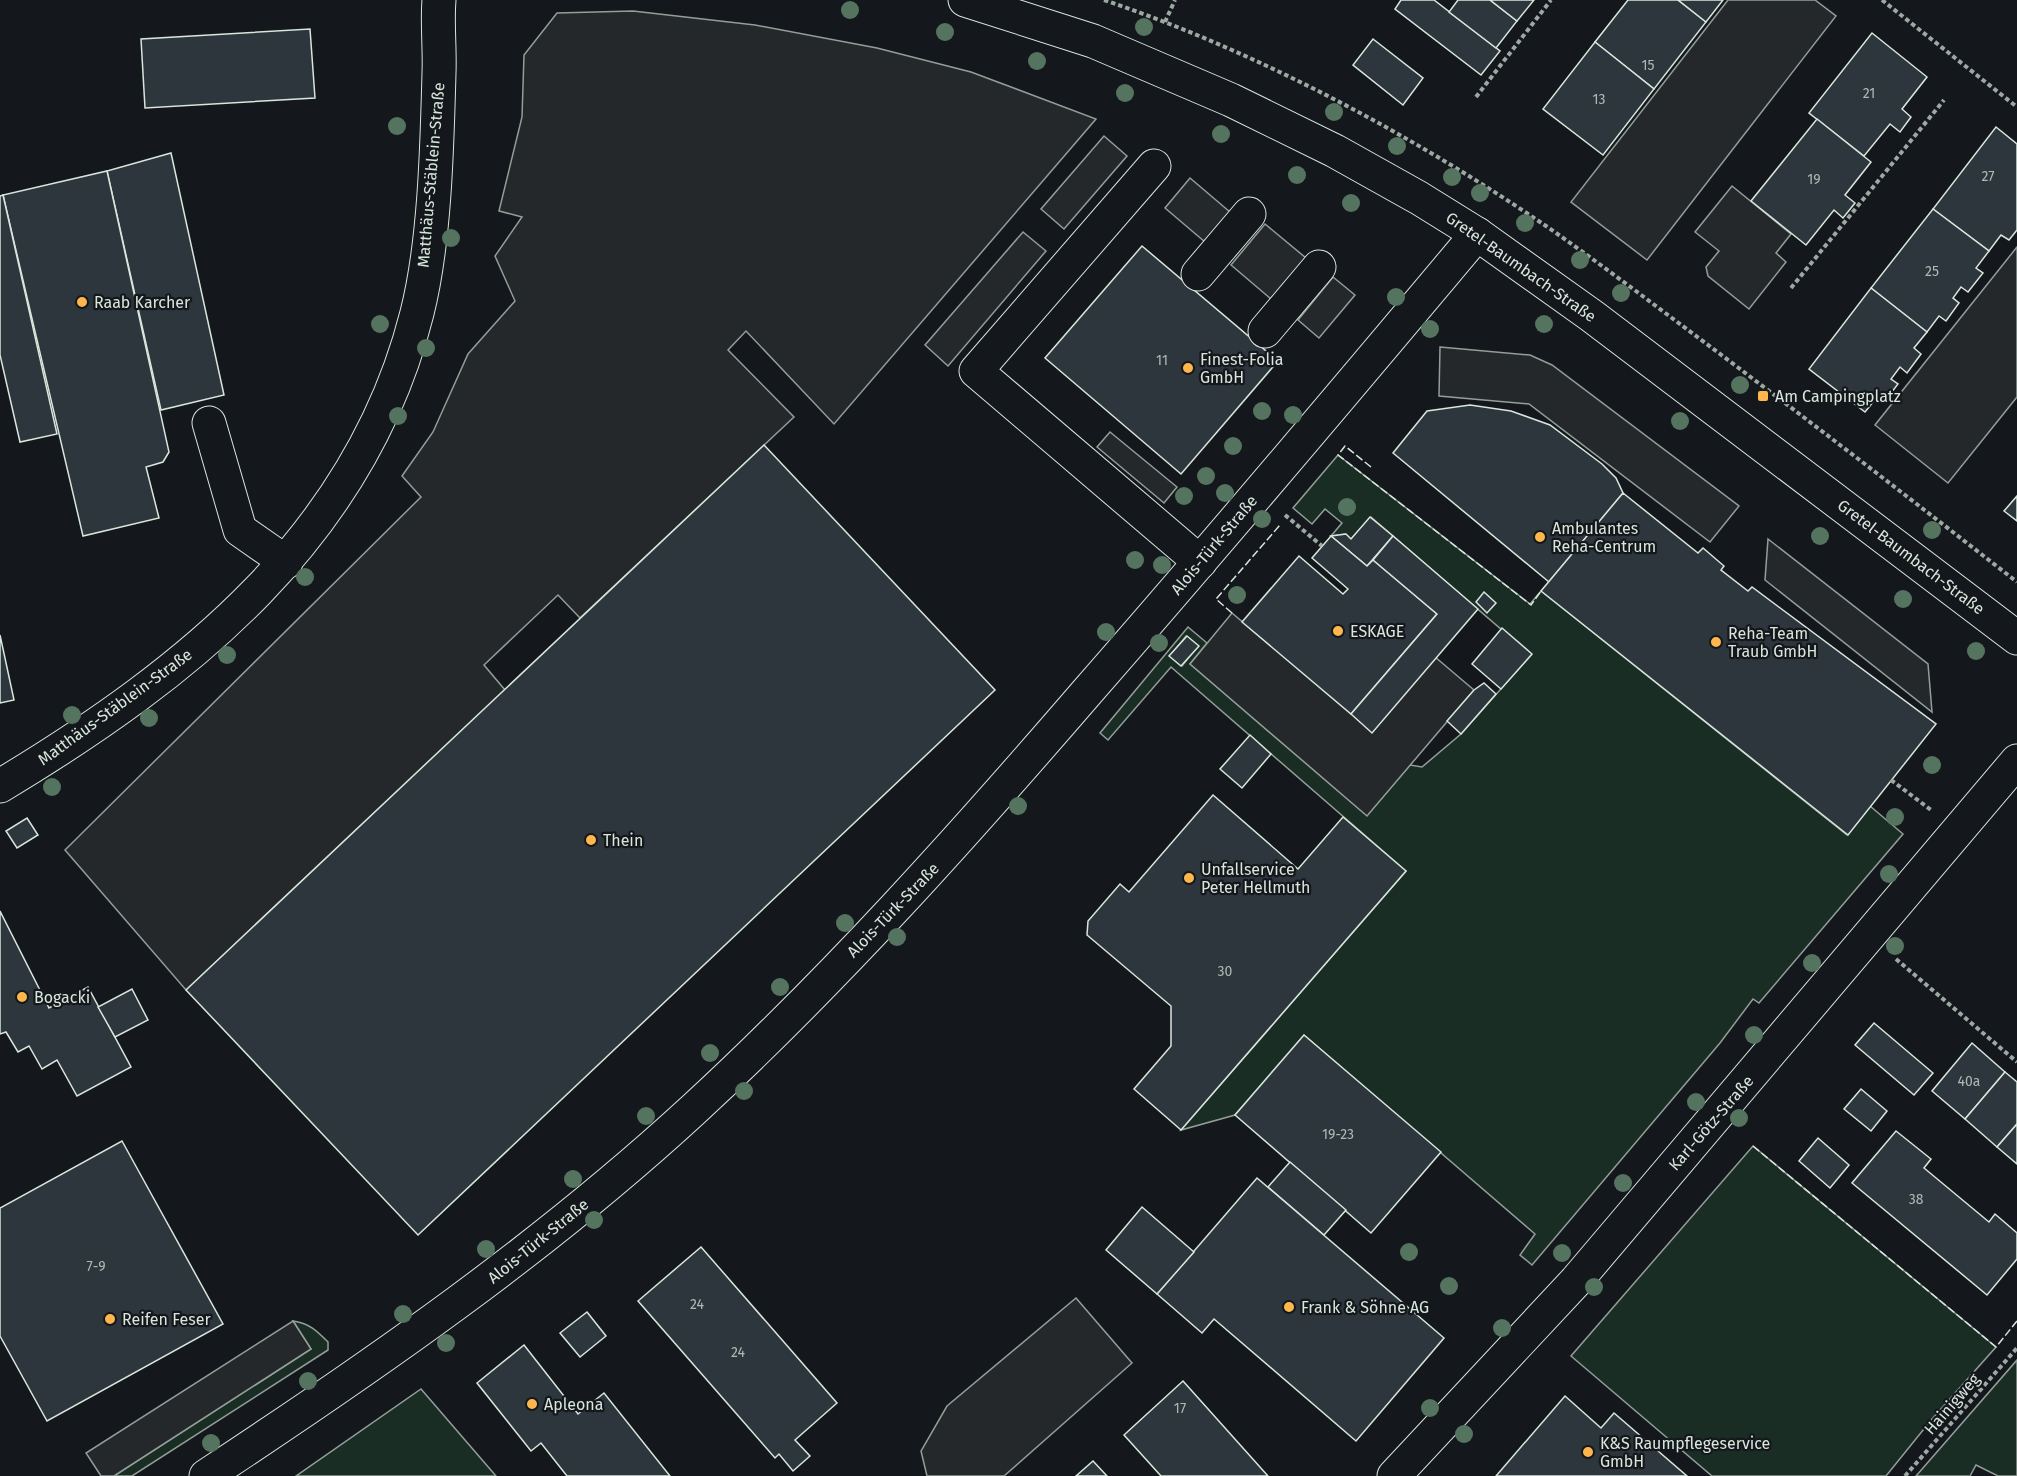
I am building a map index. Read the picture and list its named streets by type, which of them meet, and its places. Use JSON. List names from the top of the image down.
{
  "streets": {
    "street": [
      "Matthäus-Stäblein-Straße",
      "Gretel-Baumbach-Straße",
      "Alois-Türk-Straße",
      "Karl-Götz-Straße"
    ],
    "path": ["Hainigweg"]
  },
  "crossings": [
    ["Gretel-Baumbach-Straße", "Alois-Türk-Straße"]
  ],
  "places": {
    "other": [
      "Raab Karcher",
      "Finest-Folia GmbH",
      "Ambulantes Reha-Centrum",
      "ESKAGE",
      "Reha-Team Traub GmbH",
      "Thein",
      "Unfallservice Peter Hellmuth",
      "Bogacki",
      "Frank & Söhne AG",
      "Reifen Feser",
      "Apleona",
      "K&S Raumpflegeservice GmbH"
    ],
    "transit": ["Am Campingplatz"]
  },
  "house_numbers": [
    "15",
    "21",
    "13",
    "27",
    "19",
    "25",
    "11",
    "30",
    "40a",
    "19-23",
    "38",
    "7-9",
    "24",
    "24",
    "17"
  ]
}
